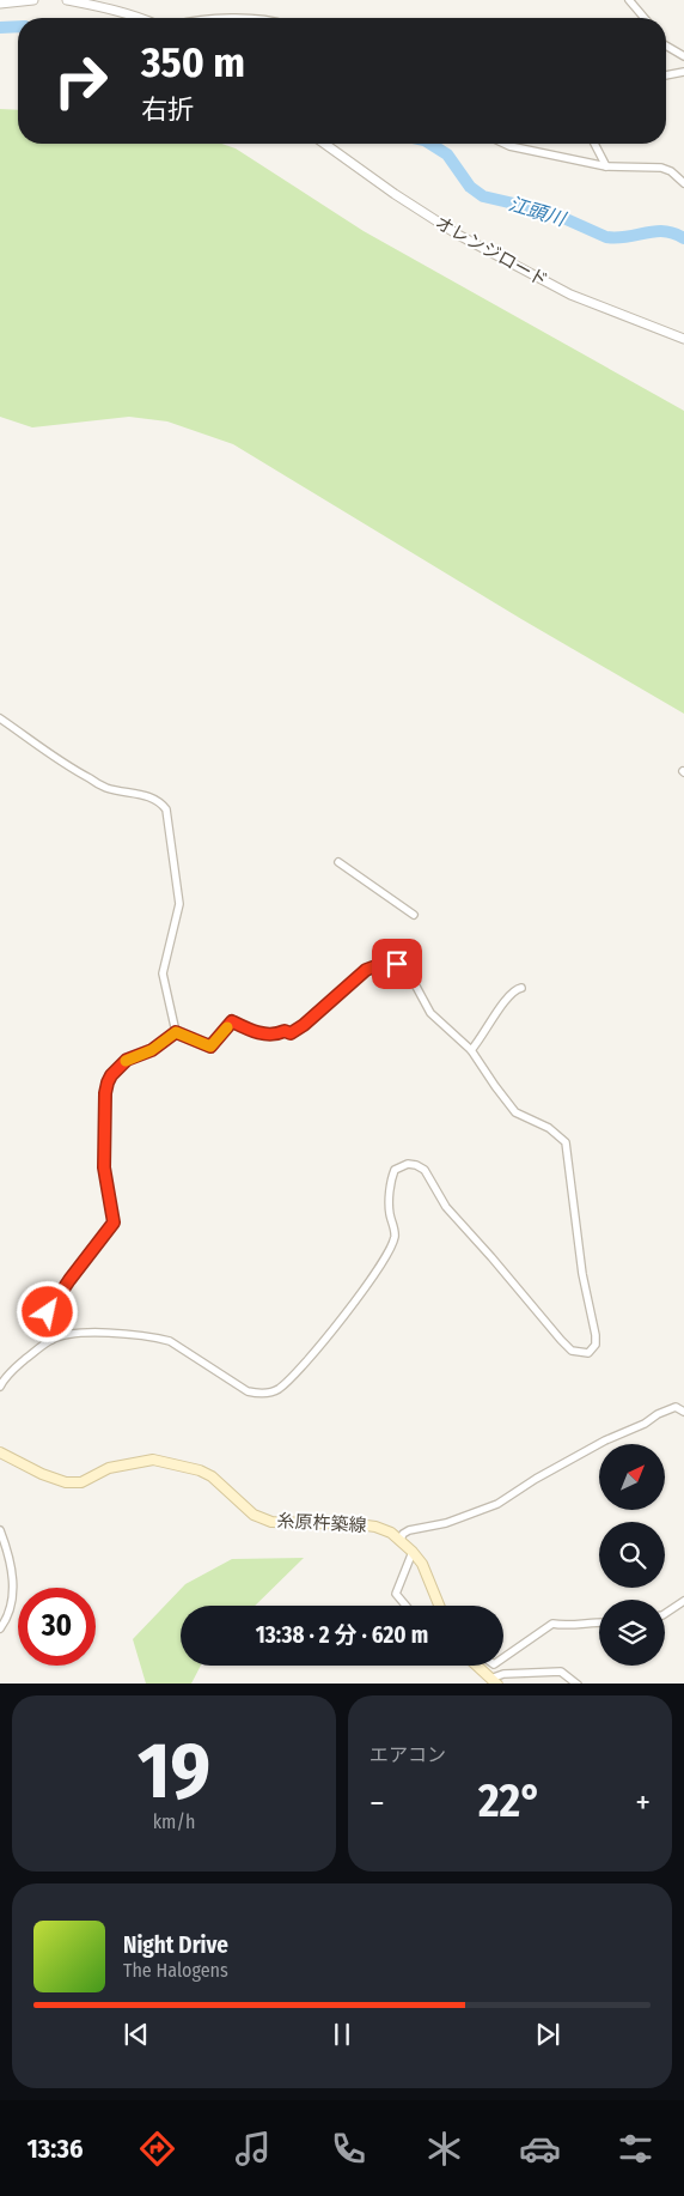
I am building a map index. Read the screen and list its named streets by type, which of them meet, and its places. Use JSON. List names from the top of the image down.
{
  "streets": {
    "main road": ["糸原杵築線"],
    "street": ["オレンジロード"]
  },
  "water": ["江頭川"],
  "north": "top right",
  "page": {
    "turn": ["350 m", "右折"],
    "limit": "30",
    "trip": "13:38 · 2 分 · 620 m",
    "tile": [
      ["19", "km/h"],
      "エアコン"
    ],
    "heat": ["−", "22°", "+"],
    "song": ["Night Drive", "The Halogens"],
    "tabs": "13:36"
  }
}
